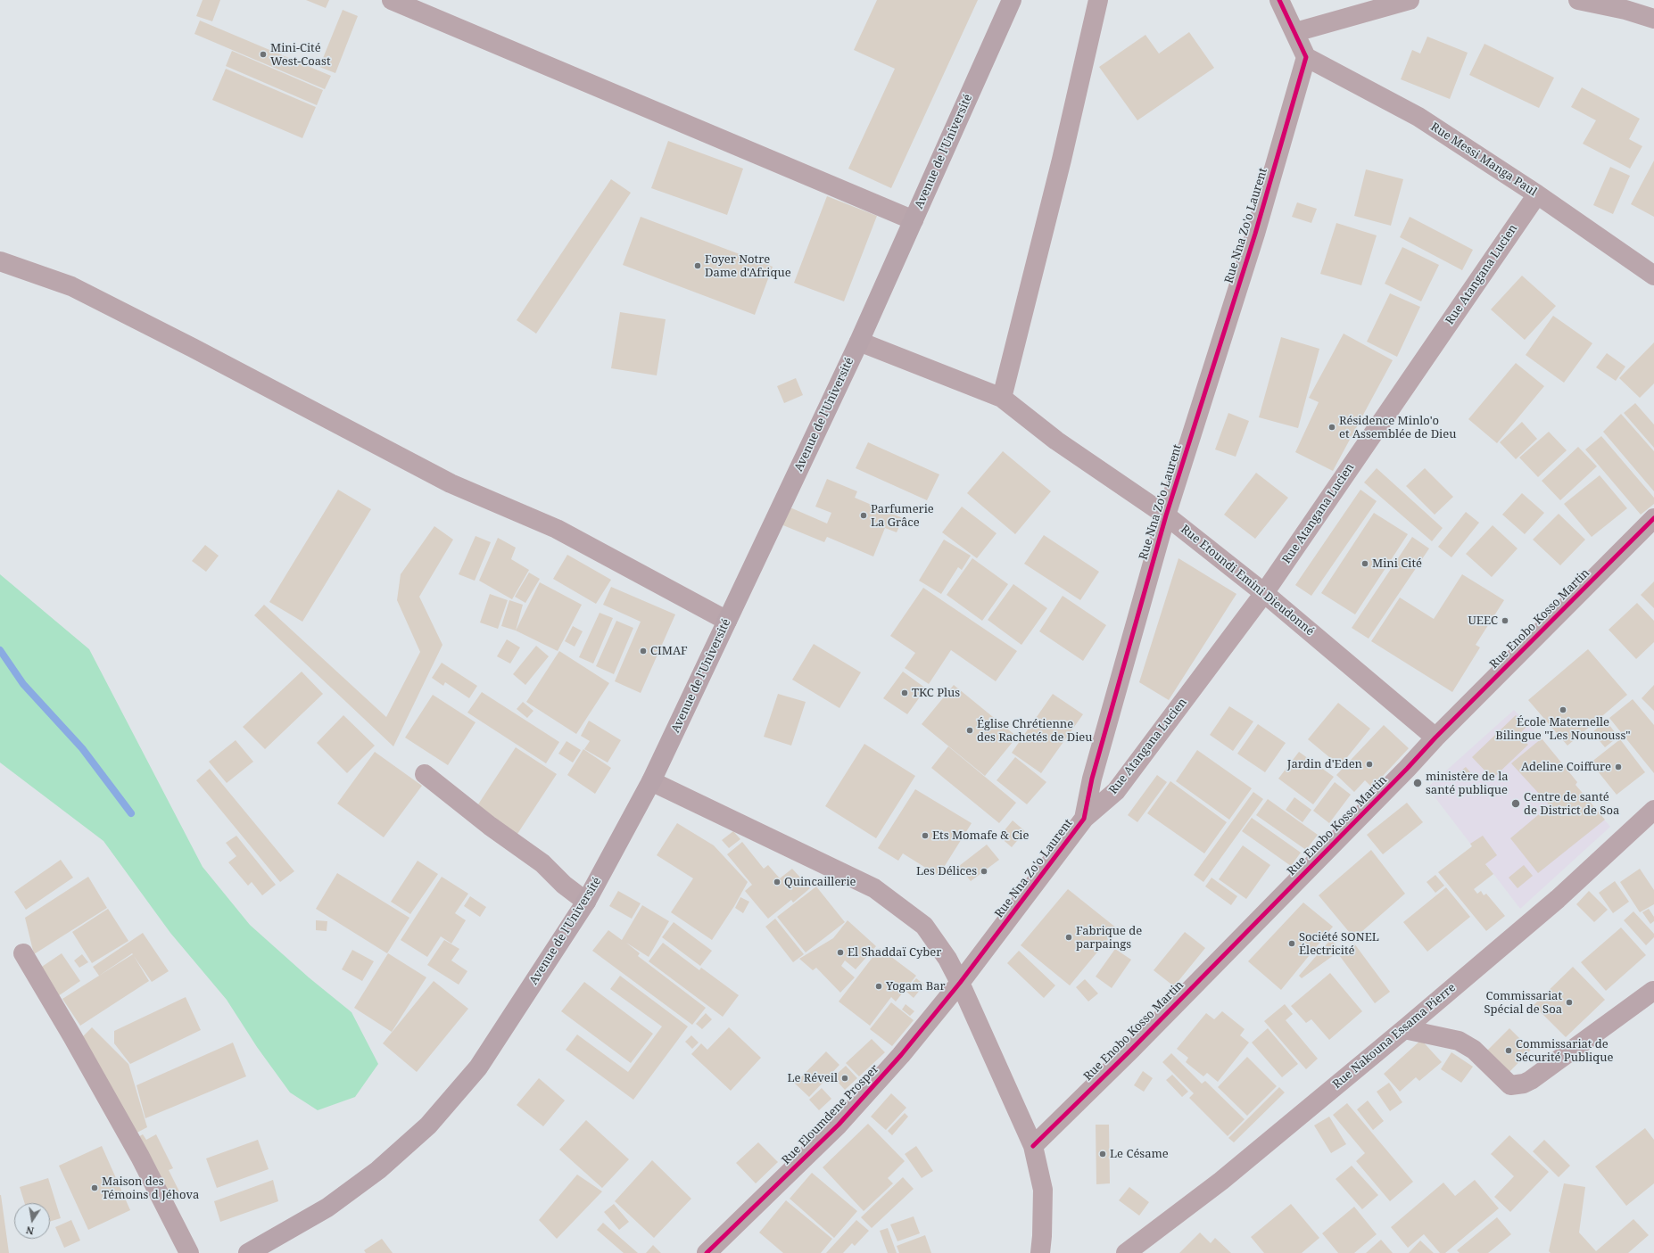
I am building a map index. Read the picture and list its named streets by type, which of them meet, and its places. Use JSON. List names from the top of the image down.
{
  "streets": {
    "main road": ["Avenue de l'Université"],
    "street": [
      "Rue Messi Manga Paul",
      "Rue Nna Zo'o Laurent",
      "Rue Atangana Lucien",
      "Rue Etoundi Emini Dieudonné",
      "Rue Enobo Kosso Martin",
      "Rue Nakouna Essama Pierre",
      "Rue Eloumdene Prosper"
    ]
  },
  "crossings": [
    ["Avenue de l'Université", "Rue Etoundi Emini Dieudonné"],
    ["Rue Messi Manga Paul", "Rue Nna Zo'o Laurent"],
    ["Rue Messi Manga Paul", "Rue Atangana Lucien"],
    ["Rue Nna Zo'o Laurent", "Rue Atangana Lucien"],
    ["Rue Nna Zo'o Laurent", "Rue Etoundi Emini Dieudonné"],
    ["Rue Nna Zo'o Laurent", "Rue Eloumdene Prosper"],
    ["Rue Atangana Lucien", "Rue Etoundi Emini Dieudonné"],
    ["Rue Etoundi Emini Dieudonné", "Rue Enobo Kosso Martin"]
  ],
  "places": [
    "Mini-Cité West-Coast",
    "Foyer Notre Dame d'Afrique",
    "Résidence Minlo'o et Assemblée de Dieu",
    "Parfumerie La Grâce",
    "Mini Cité",
    "UEEC",
    "CIMAF",
    "TKC Plus",
    "École Maternelle Bilingue \"Les Nounouss\"",
    "Église Chrétienne des Rachetés de Dieu",
    "Jardin d'Eden",
    "Adeline Coiffure",
    "ministère de la santé publique",
    "Centre de santé de District de Soa",
    "Ets Momafe & Cie",
    "Les Délices",
    "Quincaillerie",
    "Fabrique de parpaings",
    "Société SONEL Électricité",
    "El Shaddaï Cyber",
    "Yogam Bar",
    "Commissariat Spécial de Soa",
    "Commissariat de Sécurité Publique",
    "Le Réveil",
    "Le Césame",
    "Maison des Témoins d Jéhova"
  ],
  "north": "bottom"
}
